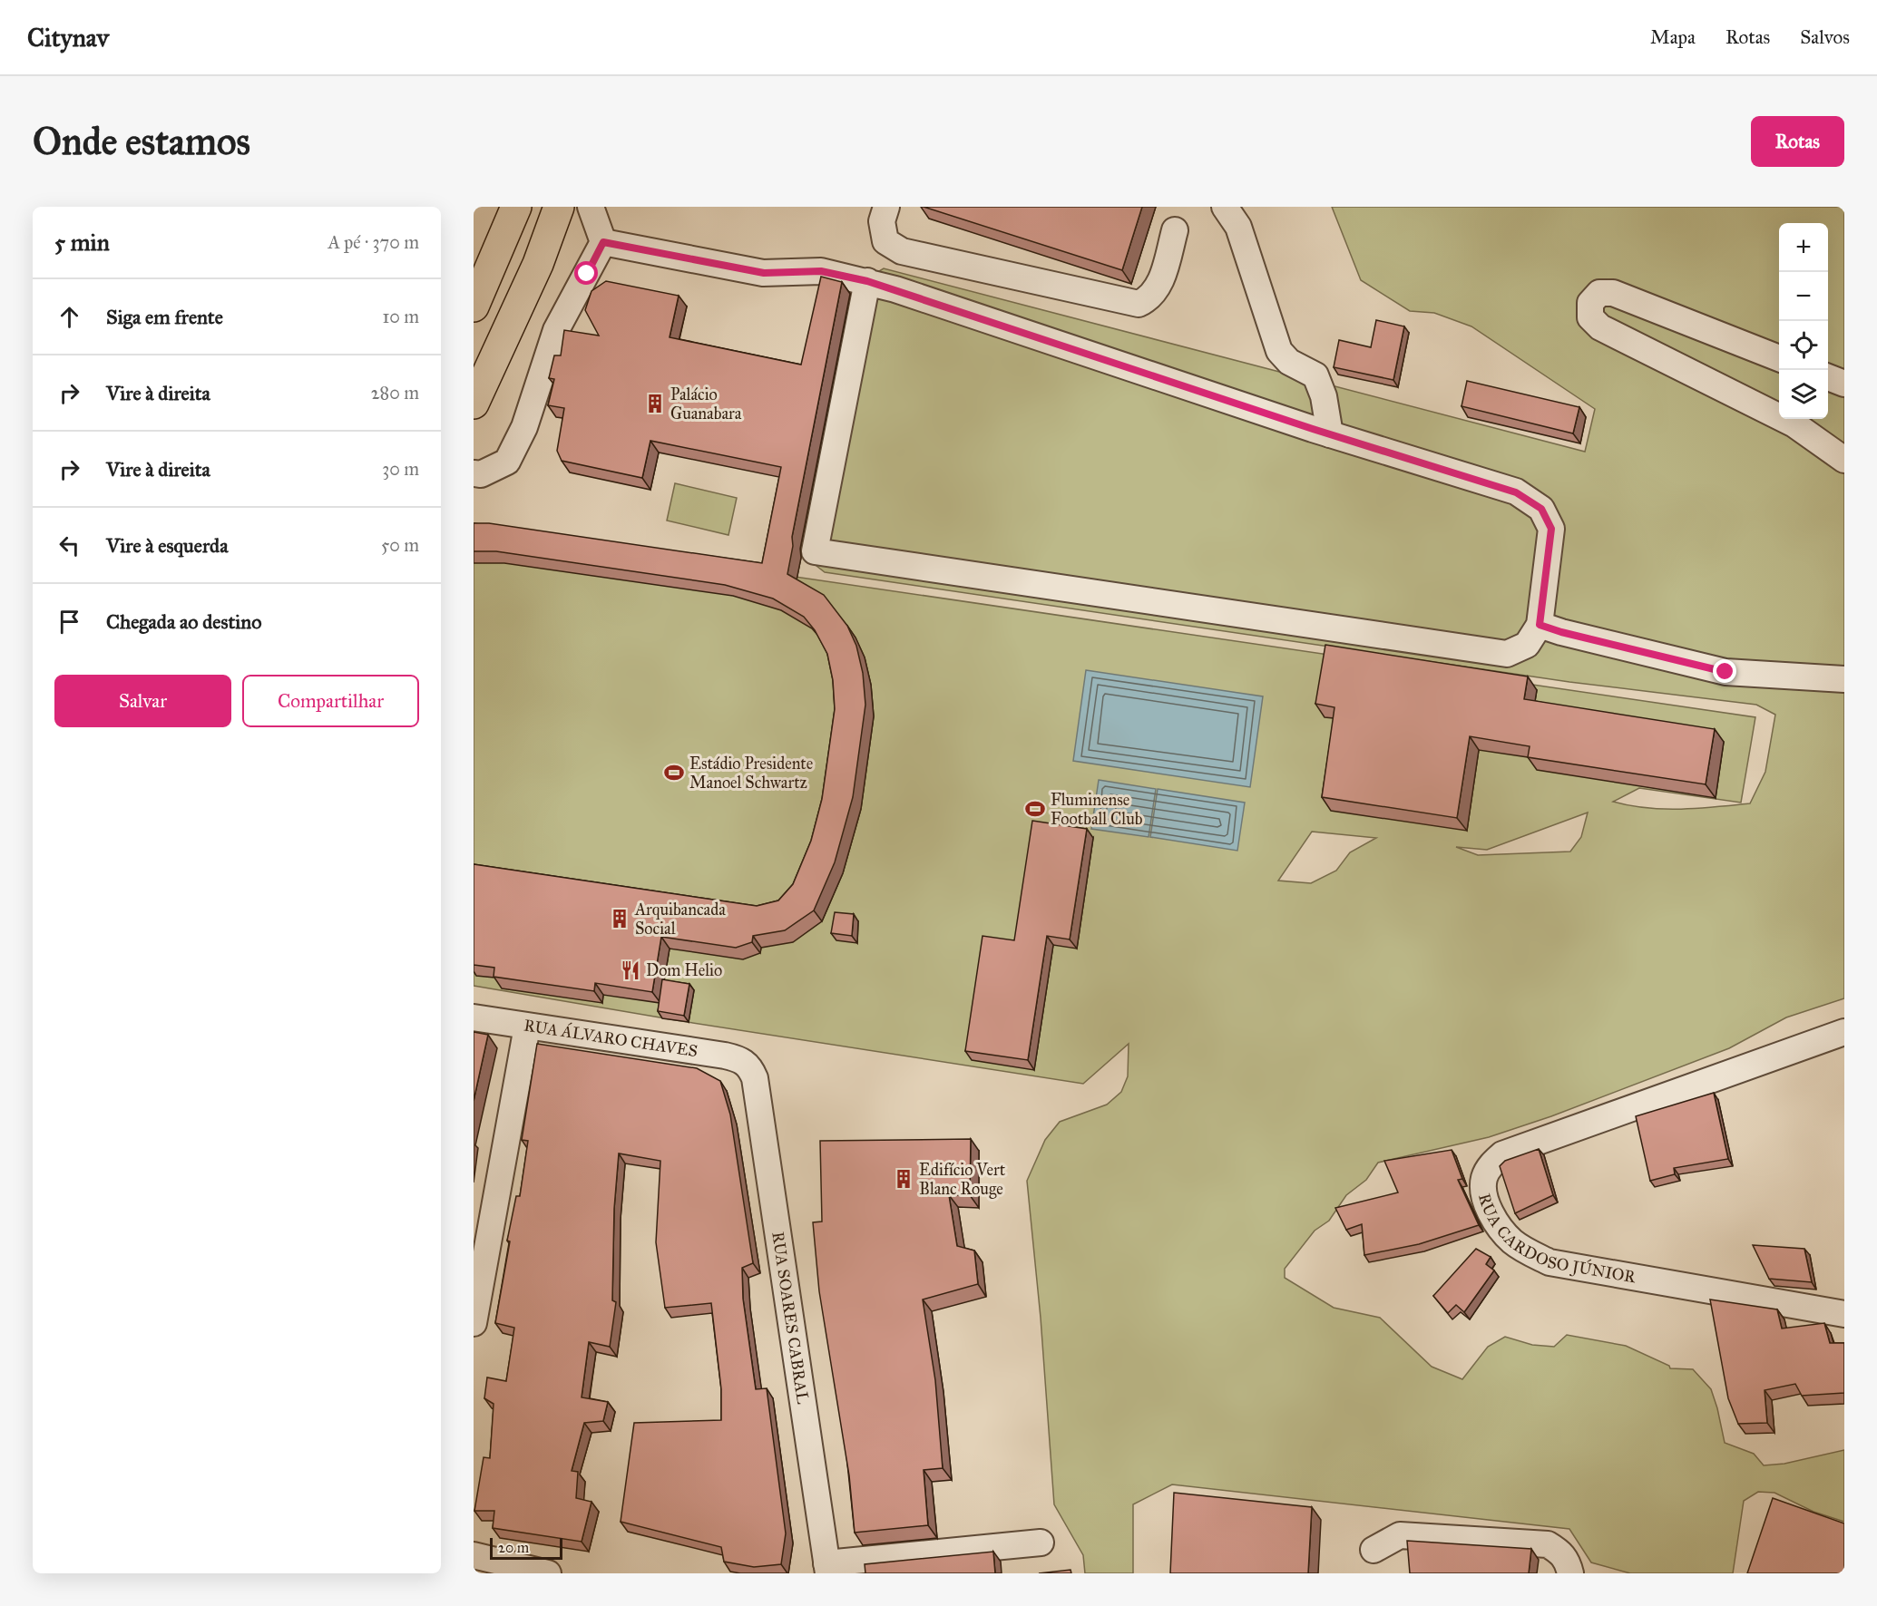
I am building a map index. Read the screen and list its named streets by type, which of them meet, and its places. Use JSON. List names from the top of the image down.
{
  "streets": {
    "street": ["RUA ÁLVARO CHAVES", "RUA CARDOSO JÚNIOR", "RUA SOARES CABRAL"]
  },
  "crossings": [
    ["RUA ÁLVARO CHAVES", "RUA SOARES CABRAL"]
  ],
  "places": {
    "building": ["Palácio Guanabara", "Arquibancada Social", "Edifício Vert Blanc Rouge"],
    "sports": ["Estádio Presidente Manoel Schwartz", "Fluminense Football Club"],
    "restaurant": ["Dom Helio"]
  },
  "scale_bar": "20 m",
  "page": {
    "header": "Citynav",
    "nav": ["Mapa", "Rotas", "Salvos"],
    "buttons": [
      "Rotas",
      ["Salvar", "Compartilhar"]
    ],
    "title": "Onde estamos",
    "heading": ["5 min", "A pé · 370 m"],
    "map_buttons": ["+", "−"],
    "list": [
      ["Siga em frente", "10 m"],
      ["Vire à direita", "280 m"],
      ["Vire à direita", "30 m"],
      ["Vire à esquerda", "50 m"],
      "Chegada ao destino"
    ],
    "scale": "20 m"
  }
}
